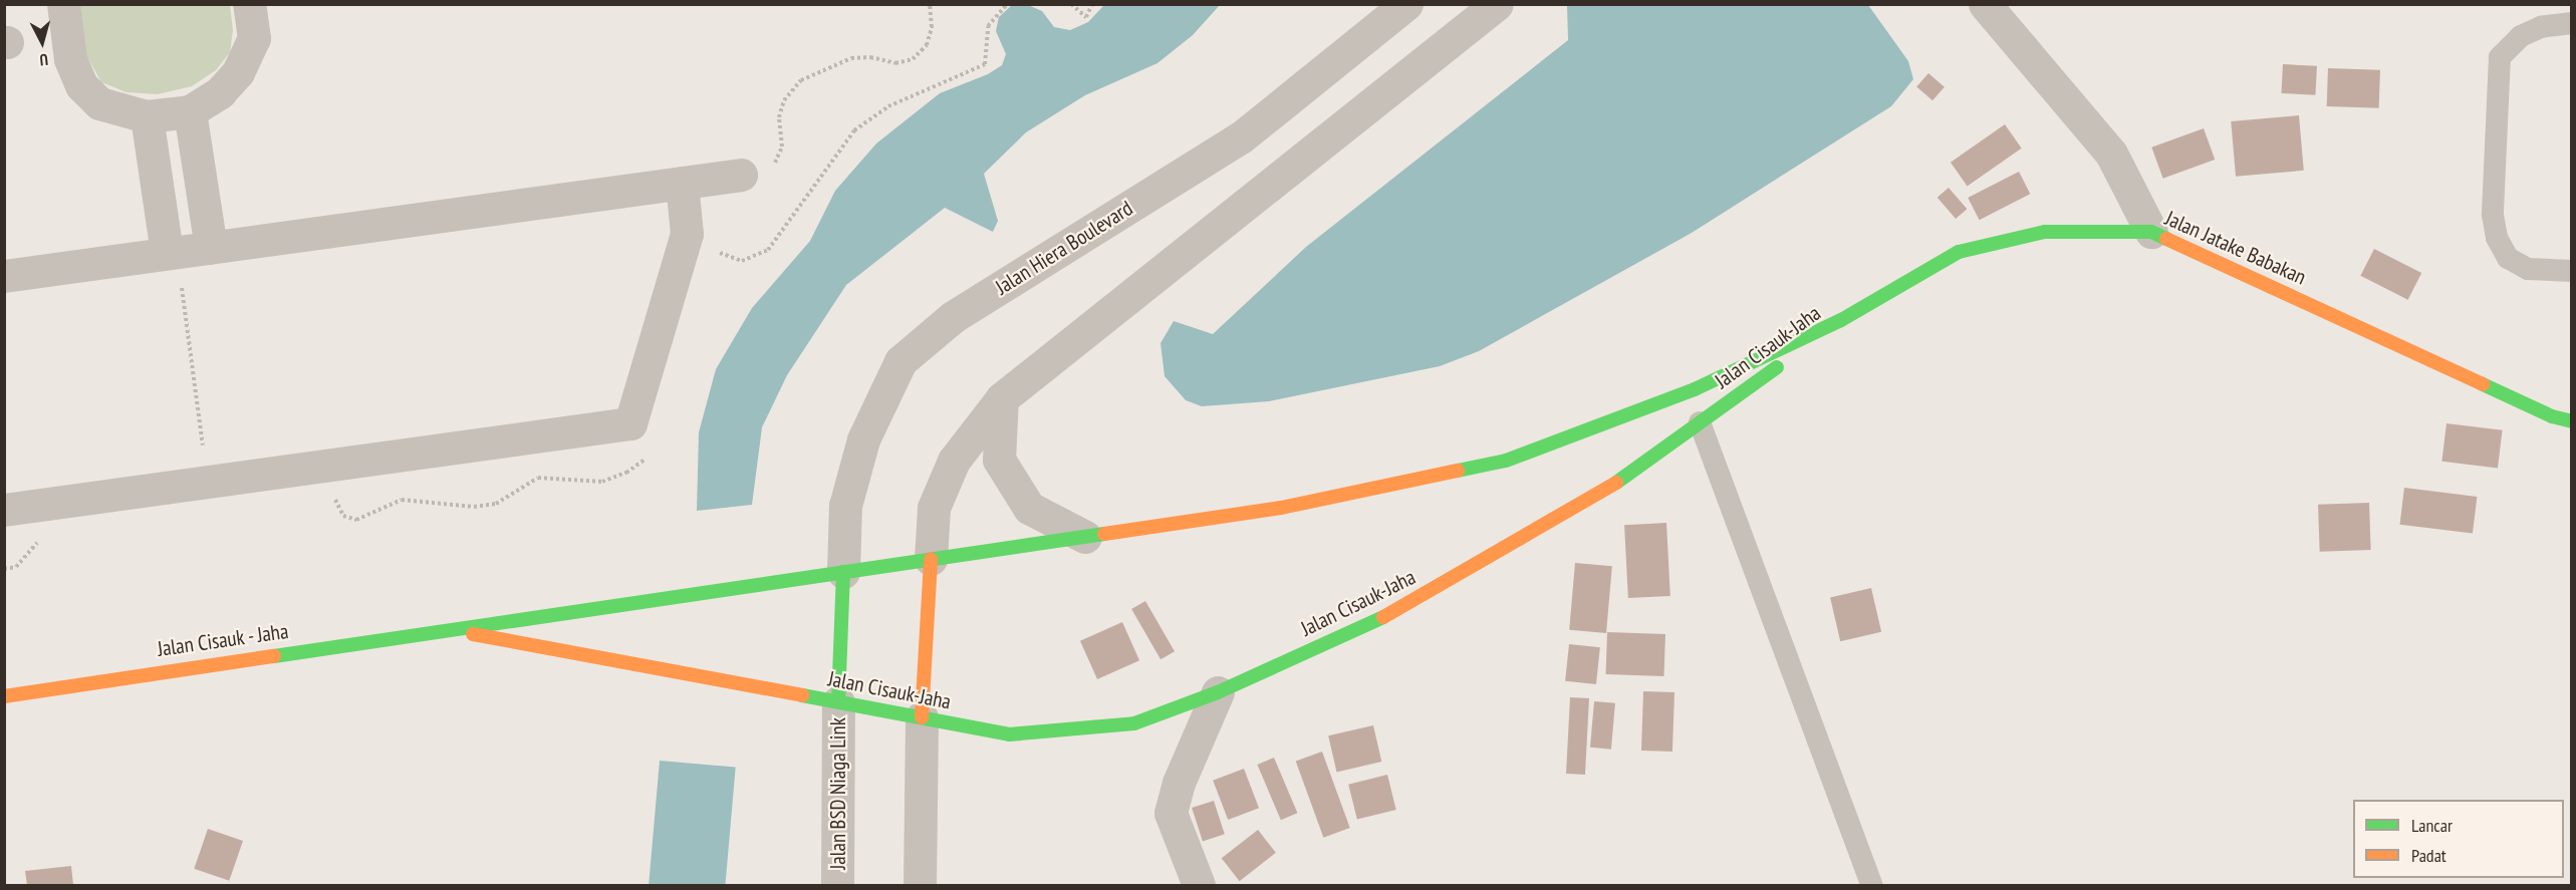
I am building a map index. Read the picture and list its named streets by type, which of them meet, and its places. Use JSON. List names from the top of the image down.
{
  "streets": {
    "main road": ["Jalan Jatake Babakan", "Jalan Cisauk-Jaha", "Jalan Cisauk - Jaha"],
    "street": ["Jalan Hiera Boulevard", "Jalan BSD Niaga Link"]
  },
  "crossings": [
    ["Jalan Hiera Boulevard", "Jalan Cisauk-Jaha"],
    ["Jalan Jatake Babakan", "Jalan Cisauk-Jaha"],
    ["Jalan Cisauk-Jaha", "Jalan Cisauk - Jaha"],
    ["Jalan Cisauk-Jaha", "Jalan BSD Niaga Link"]
  ],
  "legend": ["Lancar", "Padat"],
  "north": "bottom"
}
